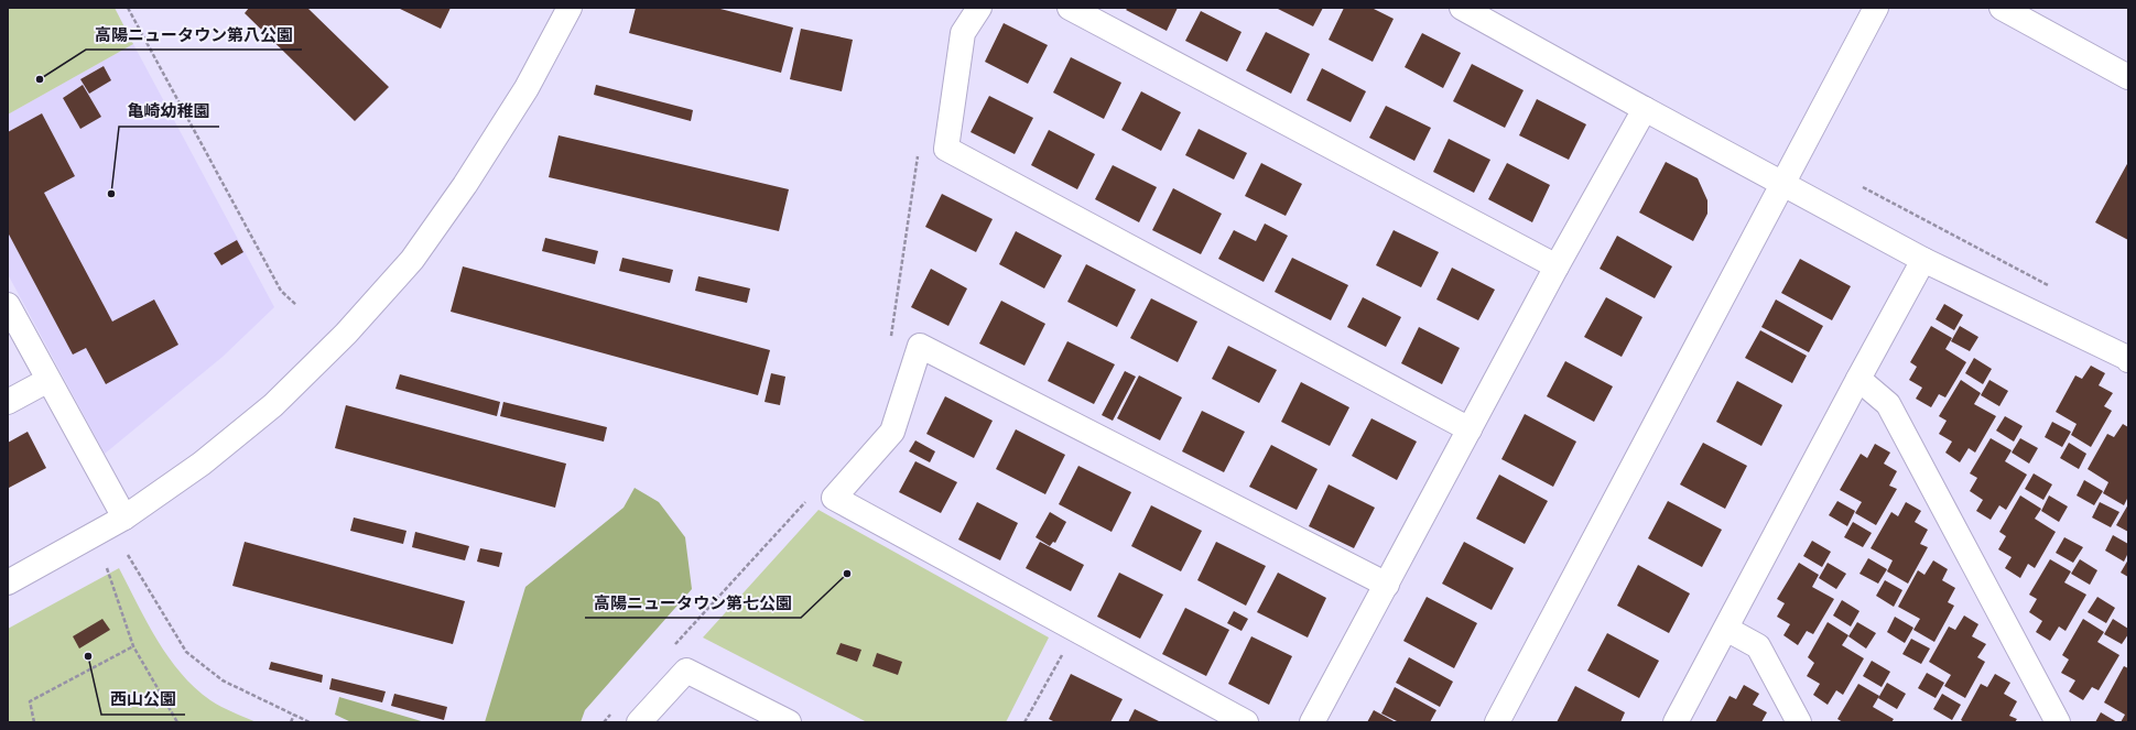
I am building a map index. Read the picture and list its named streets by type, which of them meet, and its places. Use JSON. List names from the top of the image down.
{
  "places": [
    "高陽ニュータウン第八公園",
    "亀崎幼稚園",
    "高陽ニュータウン第七公園",
    "西山公園"
  ]
}
